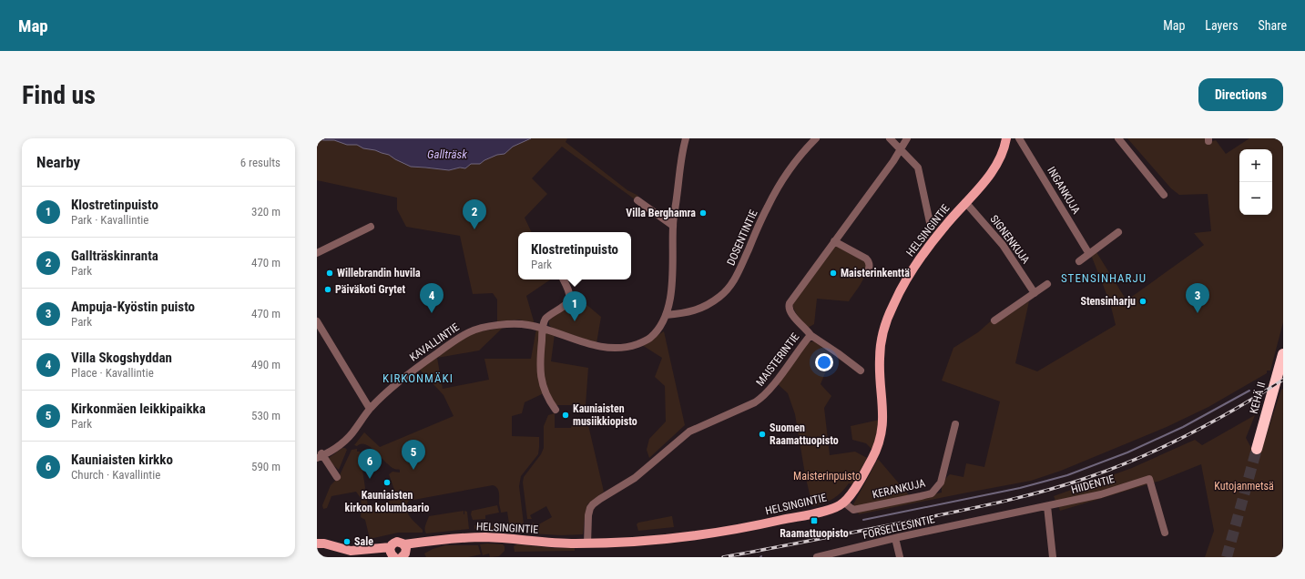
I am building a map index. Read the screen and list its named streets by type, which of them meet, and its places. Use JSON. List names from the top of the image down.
{
  "streets": {
    "highway": ["KEHÄ II"],
    "main road": ["HELSINGINTIE"],
    "street": [
      "INGANKUJA",
      "DOSENTINTIE",
      "SIGNENKUJA",
      "KAVALLINTIE",
      "MAISTERINTIE",
      "HIIDENTIE",
      "KERANKUJA",
      "FORSELLESINTIE"
    ]
  },
  "crossings": [
    ["HELSINGINTIE", "SIGNENKUJA"],
    ["HELSINGINTIE", "MAISTERINTIE"],
    ["HELSINGINTIE", "KERANKUJA"],
    ["DOSENTINTIE", "KAVALLINTIE"],
    ["HIIDENTIE", "FORSELLESINTIE"]
  ],
  "districts": ["STENSINHARJU", "KIRKONMÄKI"],
  "water": ["Gallträsk"],
  "parks": ["Maisterinpuisto", "Kutojanmetsä"],
  "places": {
    "other": [
      "Villa Berghamra",
      "Willebrandin huvila",
      "Maisterinkenttä",
      "Päiväkoti Grytet",
      "Stensinharju",
      "Kauniaisten musiikkiopisto",
      "Suomen Raamattuopisto",
      "Kauniaisten kirkon kolumbaario",
      "Sale"
    ],
    "transit": ["Raamattuopisto"]
  },
  "page": {
    "header": "Map",
    "nav": ["Map", "Layers", "Share"],
    "buttons": "Directions",
    "title": "Find us",
    "heading": ["Nearby", "6 results"],
    "map_buttons": ["+", "−"],
    "list": [
      {
        "mark": "1",
        "name": "Klostretinpuisto",
        "note": "Park · Kavallintie",
        "value": "320 m"
      },
      {
        "mark": "2",
        "name": "Gallträskinranta",
        "note": "Park",
        "value": "470 m"
      },
      {
        "mark": "3",
        "name": "Ampuja-Kyöstin puisto",
        "note": "Park",
        "value": "470 m"
      },
      {
        "mark": "4",
        "name": "Villa Skogshyddan",
        "note": "Place · Kavallintie",
        "value": "490 m"
      },
      {
        "mark": "5",
        "name": "Kirkonmäen leikkipaikka",
        "note": "Park",
        "value": "530 m"
      },
      {
        "mark": "6",
        "name": "Kauniaisten kirkko",
        "note": "Church · Kavallintie",
        "value": "590 m"
      }
    ],
    "pins": [
      "2",
      "3",
      "4",
      "1",
      "5",
      "6"
    ],
    "popup": ["Klostretinpuisto", "Park"]
  }
}
